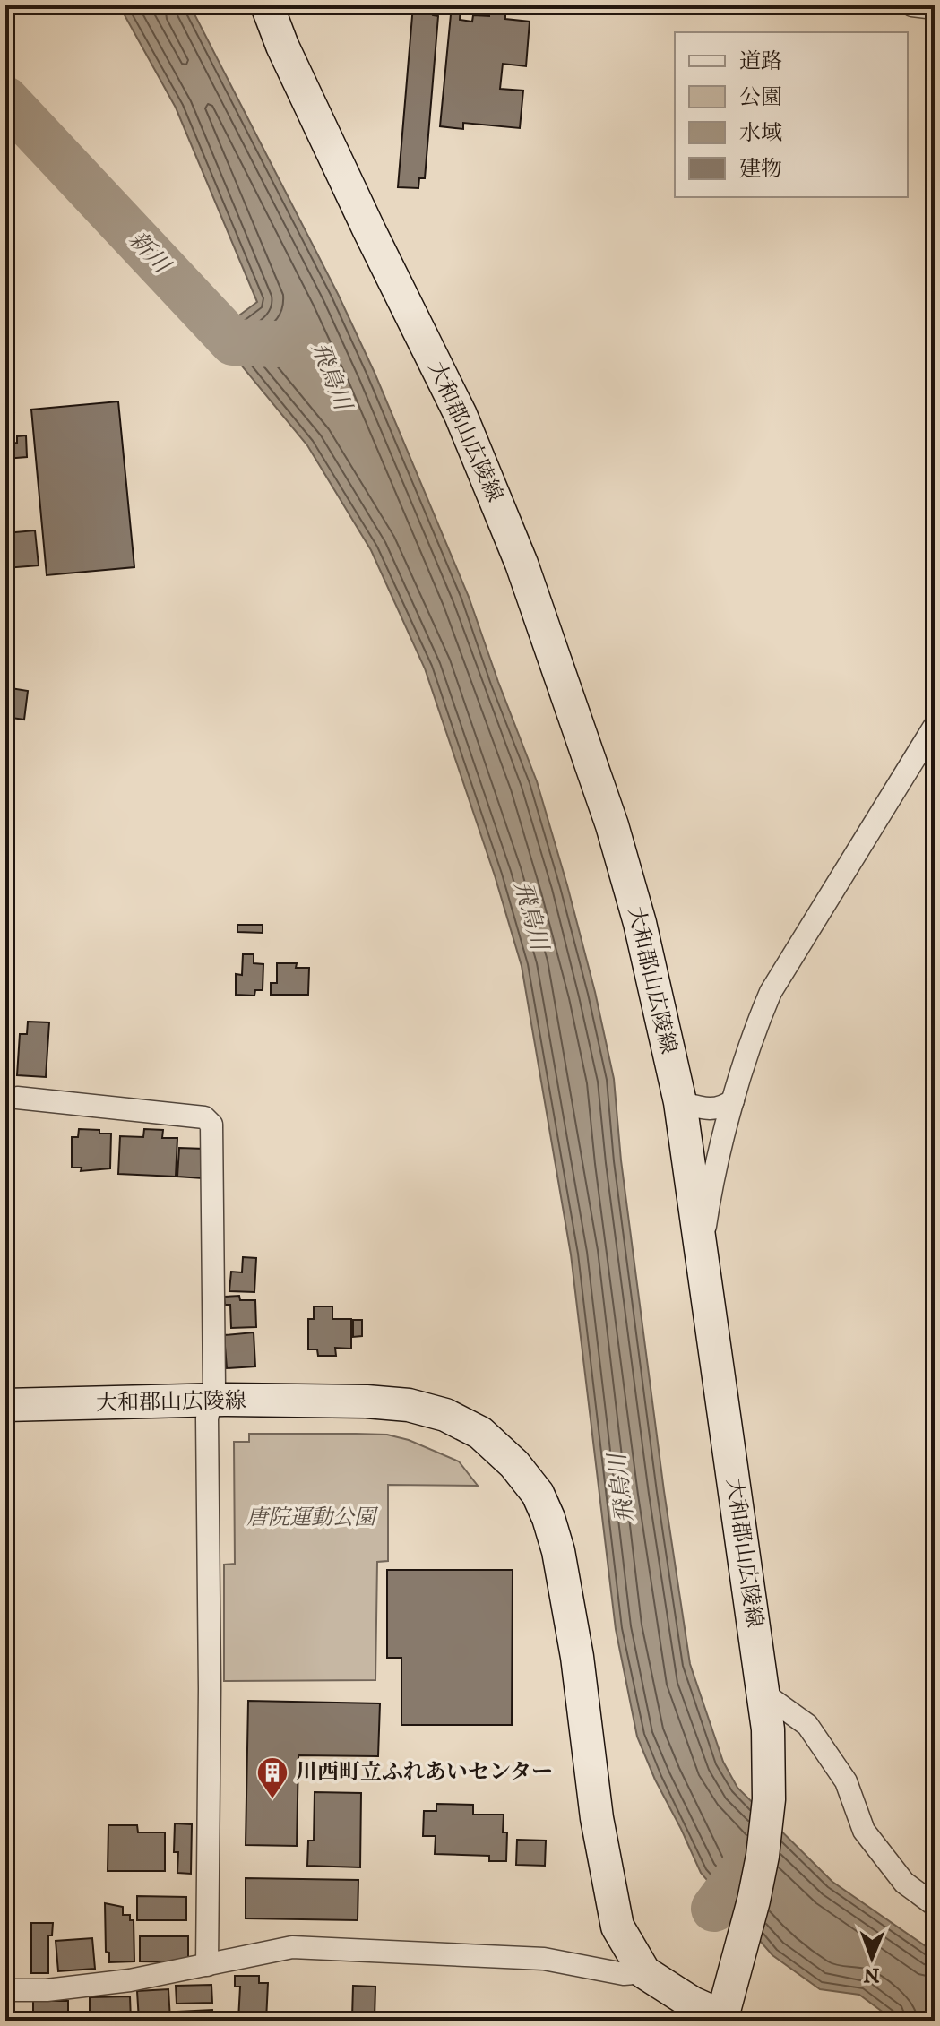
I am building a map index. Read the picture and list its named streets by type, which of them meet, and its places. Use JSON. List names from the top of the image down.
{
  "streets": {
    "main road": ["大和郡山広陵線"]
  },
  "water": ["新川", "飛鳥川"],
  "parks": ["唐院運動公園"],
  "places": {
    "building": ["川西町立ふれあいセンター"]
  },
  "legend": [
    "道路",
    "公園",
    "水域",
    "建物"
  ],
  "north": "bottom"
}
